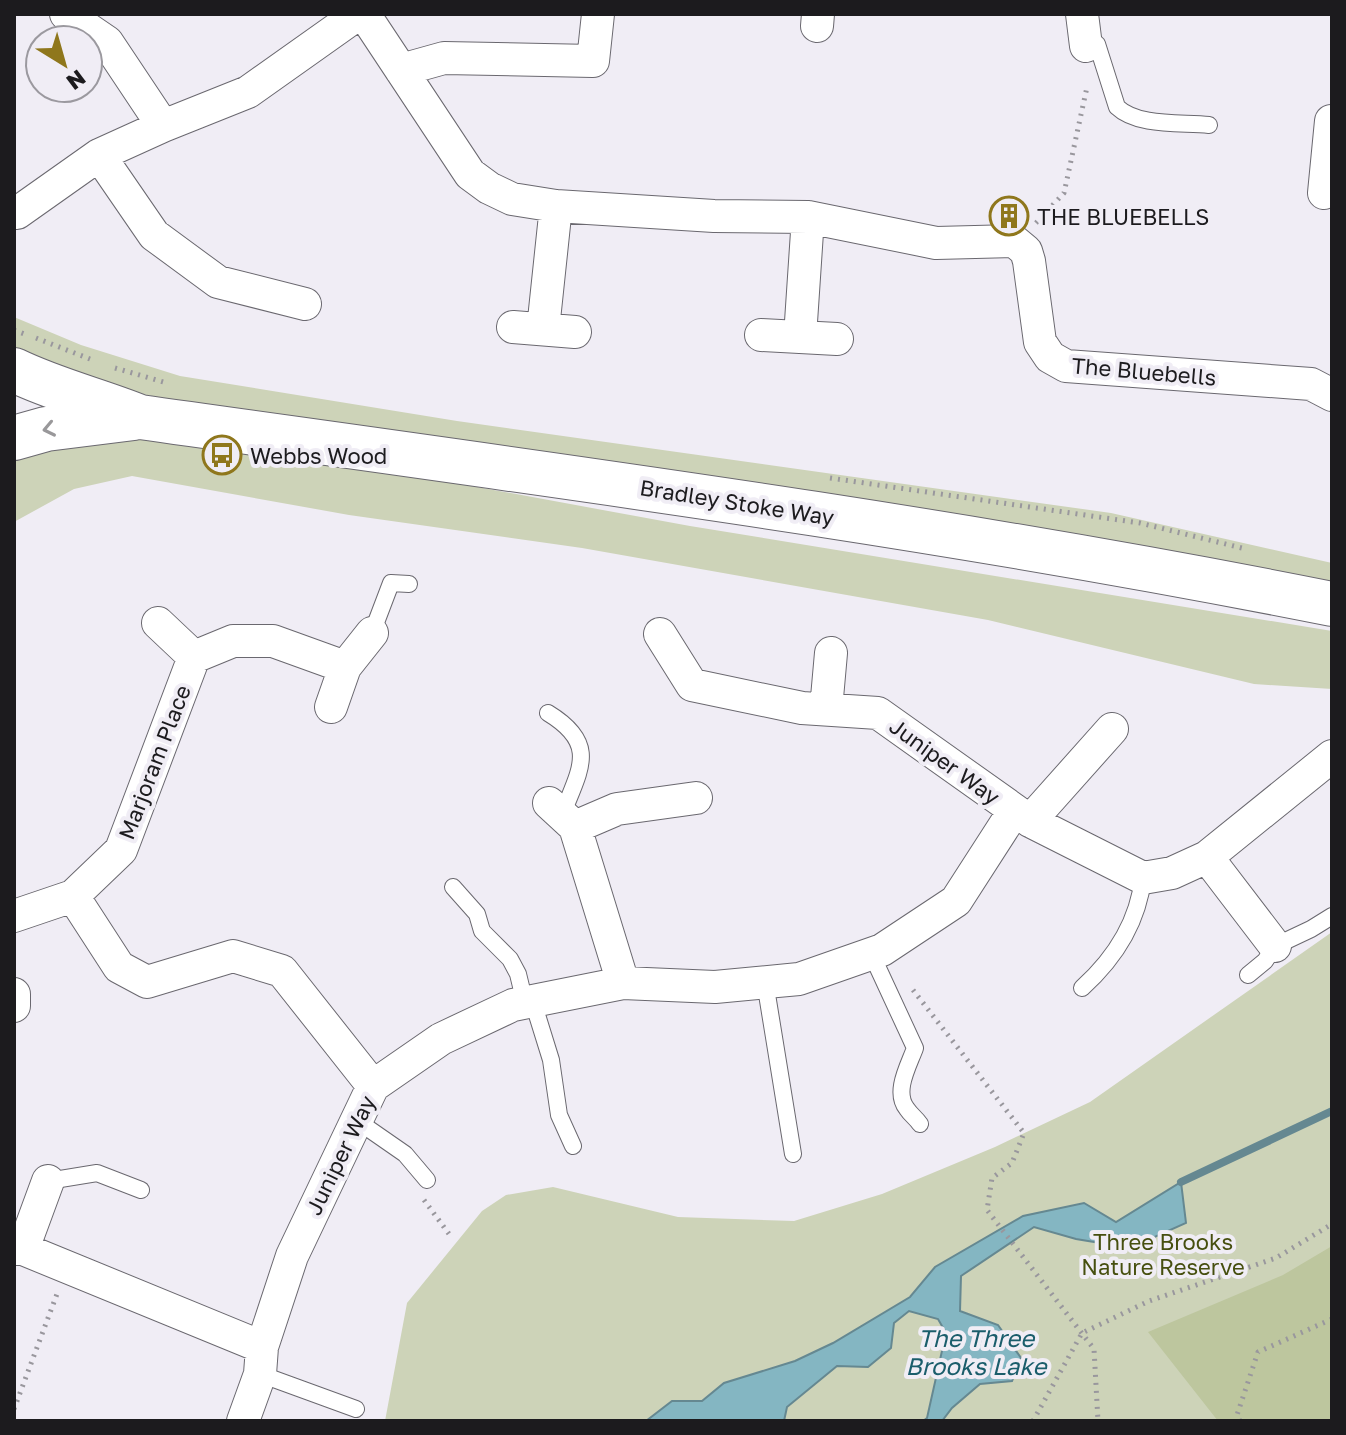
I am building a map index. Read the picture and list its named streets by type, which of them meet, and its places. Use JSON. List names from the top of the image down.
{
  "streets": {
    "street": [
      "The Bluebells",
      "Bradley Stoke Way",
      "Juniper Way",
      "Marjoram Place"
    ]
  },
  "water": ["The Three Brooks Lake"],
  "parks": ["Three Brooks Nature Reserve"],
  "places": {
    "building": ["THE BLUEBELLS"],
    "bus stop": ["Webbs Wood"]
  },
  "north": "bottom right"
}
